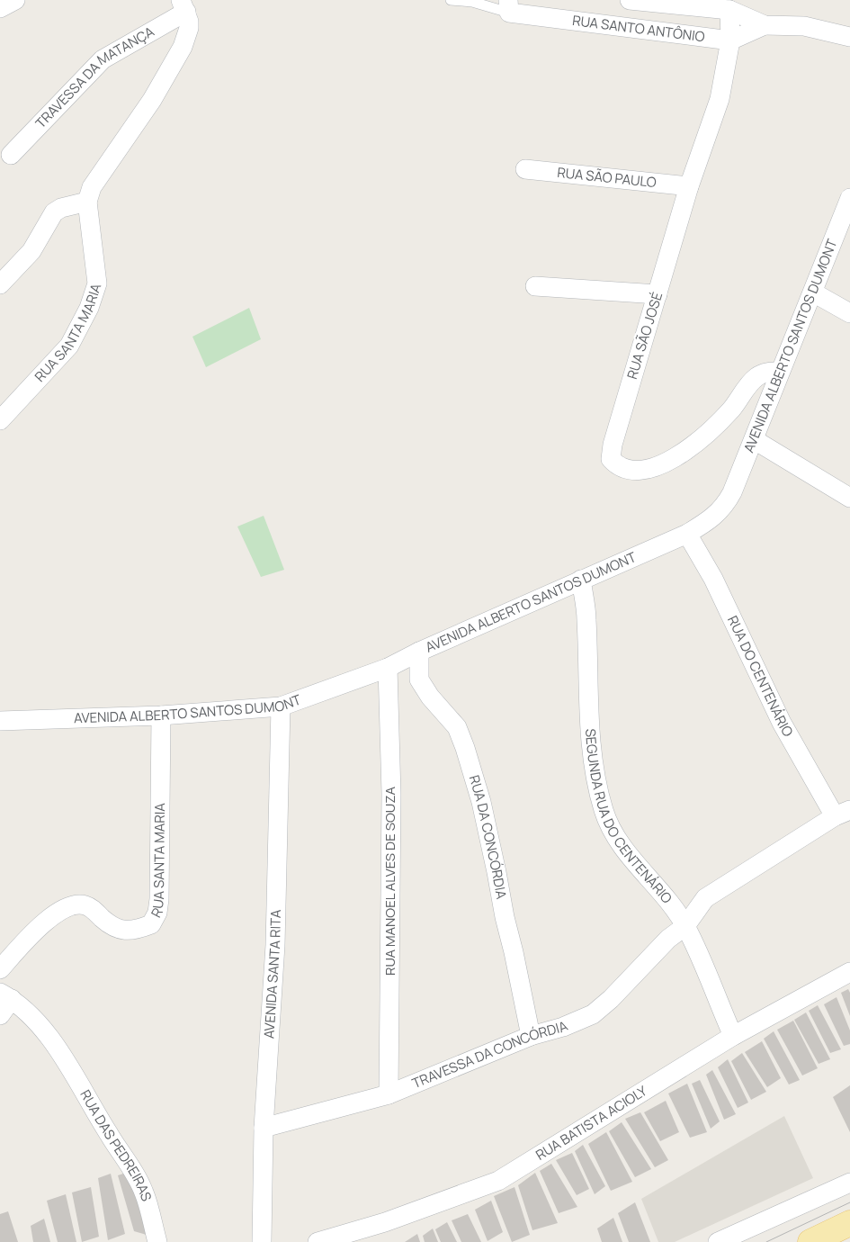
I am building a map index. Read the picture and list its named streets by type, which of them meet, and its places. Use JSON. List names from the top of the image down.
{
  "streets": {
    "street": [
      "RUA SANTO ANTÔNIO",
      "TRAVESSA DA MATANÇA",
      "RUA SÃO PAULO",
      "RUA SANTA MARIA",
      "RUA SÃO JOSÉ",
      "AVENIDA ALBERTO SANTOS DUMONT",
      "RUA DO CENTENÁRIO",
      "SEGUNDA RUA DO CENTENÁRIO",
      "RUA DA CONCÓRDIA",
      "RUA MANOEL ALVES DE SOUZA",
      "AVENIDA SANTA RITA",
      "TRAVESSA DA CONCÓRDIA",
      "RUA BATISTA ACIOLY",
      "RUA DAS PEDREIRAS"
    ]
  },
  "crossings": [
    ["RUA SANTO ANTÔNIO", "RUA SÃO JOSÉ"],
    ["TRAVESSA DA MATANÇA", "RUA SANTA MARIA"],
    ["RUA SÃO PAULO", "RUA SÃO JOSÉ"],
    ["RUA SANTA MARIA", "AVENIDA ALBERTO SANTOS DUMONT"],
    ["RUA SÃO JOSÉ", "AVENIDA ALBERTO SANTOS DUMONT"],
    ["AVENIDA ALBERTO SANTOS DUMONT", "RUA DO CENTENÁRIO"],
    ["AVENIDA ALBERTO SANTOS DUMONT", "SEGUNDA RUA DO CENTENÁRIO"],
    ["AVENIDA ALBERTO SANTOS DUMONT", "RUA DA CONCÓRDIA"],
    ["AVENIDA ALBERTO SANTOS DUMONT", "RUA MANOEL ALVES DE SOUZA"],
    ["AVENIDA ALBERTO SANTOS DUMONT", "AVENIDA SANTA RITA"],
    ["RUA DO CENTENÁRIO", "TRAVESSA DA CONCÓRDIA"],
    ["SEGUNDA RUA DO CENTENÁRIO", "TRAVESSA DA CONCÓRDIA"],
    ["SEGUNDA RUA DO CENTENÁRIO", "RUA BATISTA ACIOLY"],
    ["RUA DA CONCÓRDIA", "TRAVESSA DA CONCÓRDIA"],
    ["RUA MANOEL ALVES DE SOUZA", "TRAVESSA DA CONCÓRDIA"],
    ["AVENIDA SANTA RITA", "TRAVESSA DA CONCÓRDIA"]
  ]
}
